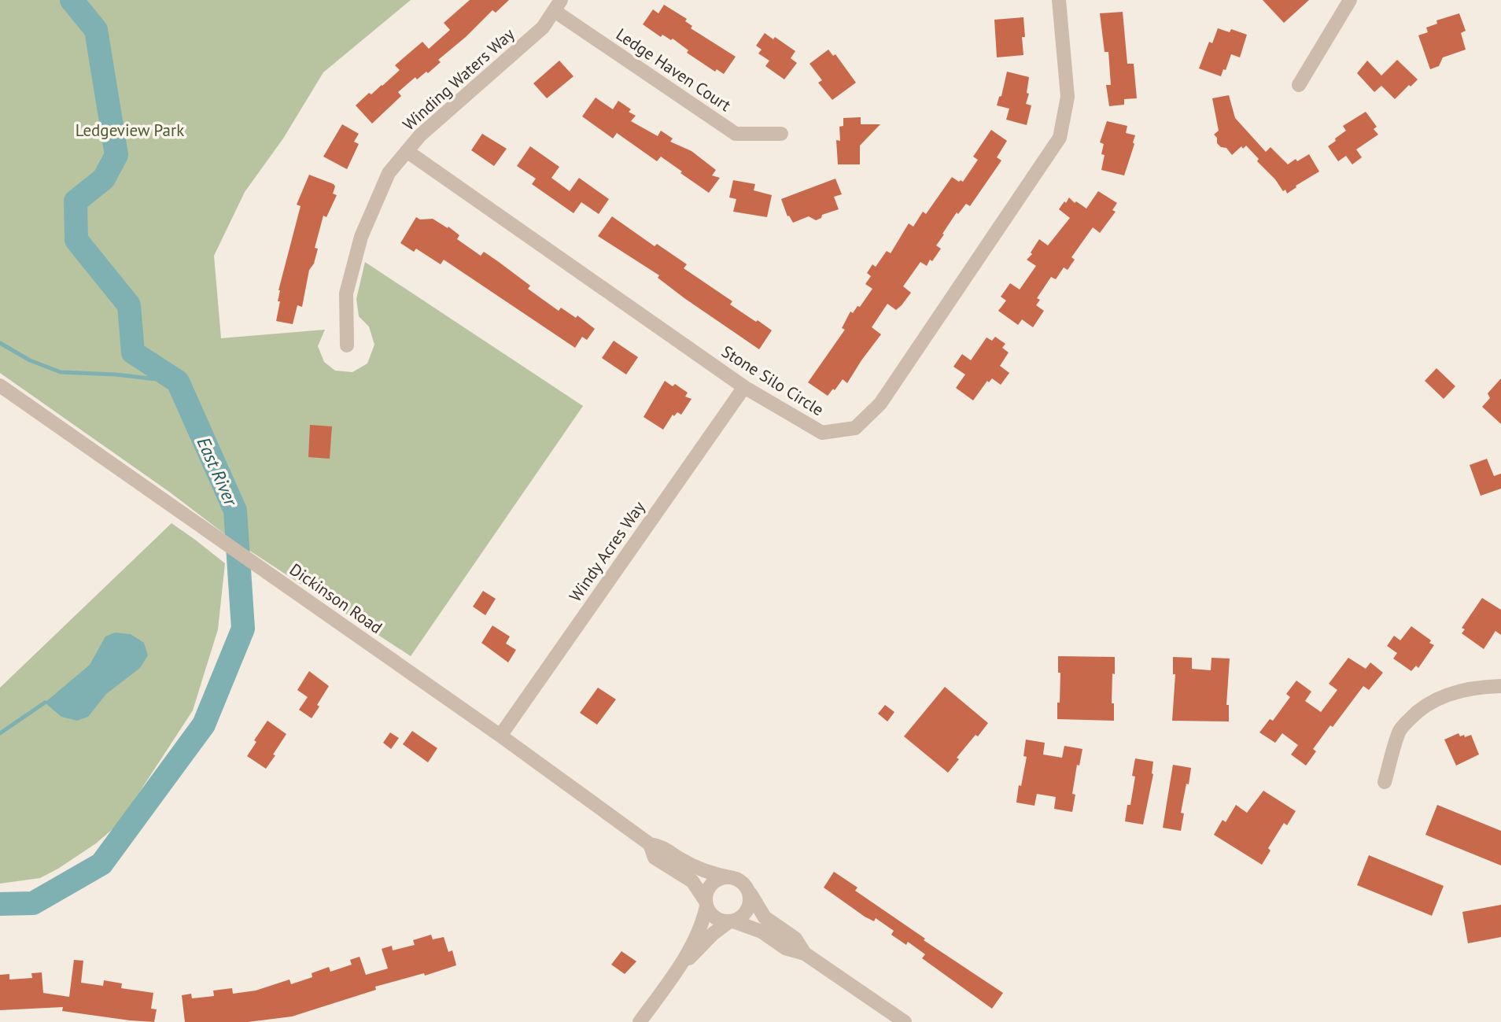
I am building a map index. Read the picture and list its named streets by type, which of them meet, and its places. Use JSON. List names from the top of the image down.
{
  "streets": {
    "street": [
      "Ledge Haven Court",
      "Winding Waters Way",
      "Stone Silo Circle",
      "Windy Acres Way",
      "Dickinson Road"
    ]
  },
  "crossings": [
    ["Ledge Haven Court", "Winding Waters Way"],
    ["Winding Waters Way", "Stone Silo Circle"],
    ["Stone Silo Circle", "Windy Acres Way"],
    ["Windy Acres Way", "Dickinson Road"]
  ],
  "water": ["East River"],
  "parks": ["Ledgeview Park"]
}
